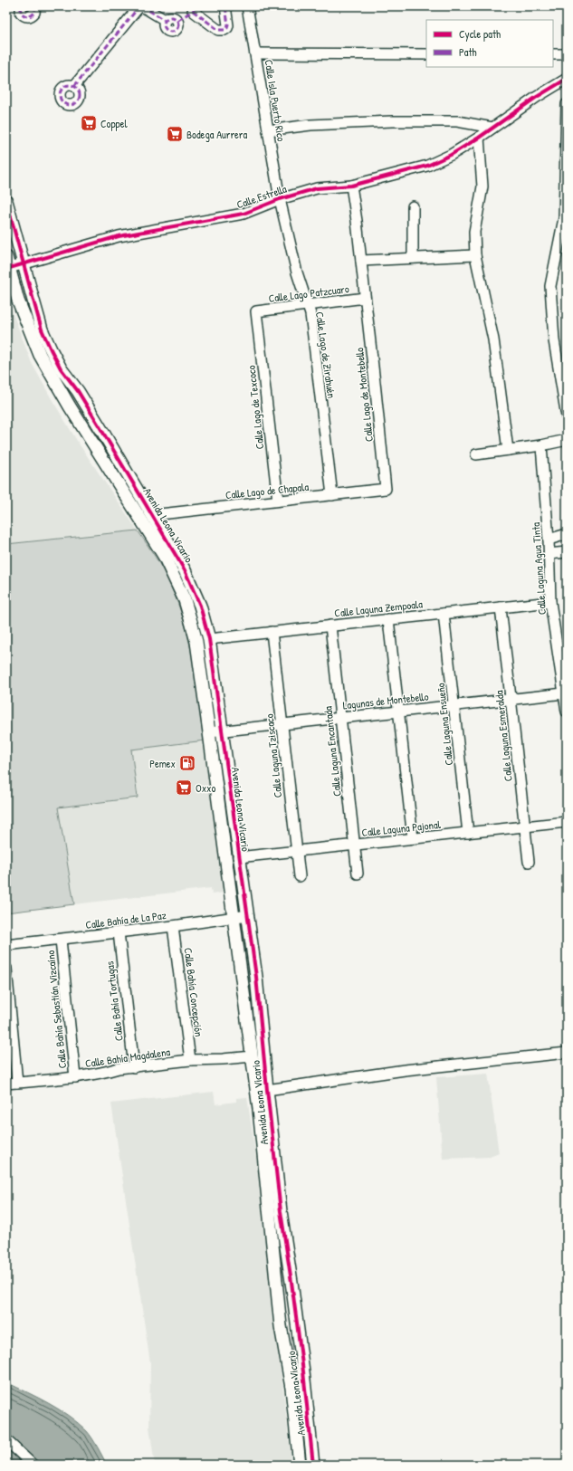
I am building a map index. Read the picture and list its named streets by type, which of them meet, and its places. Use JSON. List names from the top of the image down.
{
  "streets": {
    "street": [
      "Calle Isla Puerto Rico",
      "Calle Estrella",
      "Calle Lago Patzcuaro",
      "Calle Lago de Zirahuén",
      "Calle Lago de Montebello",
      "Calle Lago de Texcoco",
      "Calle Lago de Chapala",
      "Avenida Leona Vicario",
      "Calle Laguna Agua Tinta",
      "Calle Laguna Zempoala",
      "Lagunas de Montebello",
      "Calle Laguna Ensueño",
      "Calle Laguna Esmeralda",
      "Calle Laguna Encantada",
      "Calle Laguna Tziscaco",
      "Calle Laguna Pajonal",
      "Calle Bahía de La Paz",
      "Calle Bahía Concepción",
      "Calle Bahía Tortugas",
      "Calle Bahía Sebastián Vizcaíno",
      "Calle Bahía Magdalena"
    ]
  },
  "crossings": [
    ["Calle Isla Puerto Rico", "Calle Estrella"],
    ["Calle Isla Puerto Rico", "Calle Lago de Zirahuén"],
    ["Calle Estrella", "Calle Lago de Zirahuén"],
    ["Calle Estrella", "Calle Lago de Montebello"],
    ["Calle Estrella", "Avenida Leona Vicario"],
    ["Calle Lago Patzcuaro", "Calle Lago de Zirahuén"],
    ["Calle Lago Patzcuaro", "Calle Lago de Montebello"],
    ["Calle Lago Patzcuaro", "Calle Lago de Texcoco"],
    ["Calle Lago de Zirahuén", "Calle Lago de Chapala"],
    ["Calle Lago de Montebello", "Calle Lago de Chapala"],
    ["Calle Lago de Texcoco", "Calle Lago de Chapala"],
    ["Calle Lago de Chapala", "Avenida Leona Vicario"],
    ["Avenida Leona Vicario", "Calle Laguna Zempoala"],
    ["Avenida Leona Vicario", "Lagunas de Montebello"],
    ["Avenida Leona Vicario", "Calle Laguna Pajonal"],
    ["Avenida Leona Vicario", "Calle Bahía de La Paz"],
    ["Avenida Leona Vicario", "Calle Bahía Magdalena"],
    ["Calle Laguna Agua Tinta", "Calle Laguna Zempoala"],
    ["Calle Laguna Agua Tinta", "Lagunas de Montebello"],
    ["Calle Laguna Zempoala", "Calle Laguna Ensueño"],
    ["Calle Laguna Zempoala", "Calle Laguna Esmeralda"],
    ["Calle Laguna Zempoala", "Calle Laguna Encantada"],
    ["Calle Laguna Zempoala", "Calle Laguna Tziscaco"],
    ["Lagunas de Montebello", "Calle Laguna Ensueño"],
    ["Lagunas de Montebello", "Calle Laguna Esmeralda"],
    ["Lagunas de Montebello", "Calle Laguna Encantada"],
    ["Lagunas de Montebello", "Calle Laguna Tziscaco"],
    ["Calle Laguna Ensueño", "Calle Laguna Pajonal"],
    ["Calle Laguna Esmeralda", "Calle Laguna Pajonal"],
    ["Calle Laguna Encantada", "Calle Laguna Pajonal"],
    ["Calle Laguna Tziscaco", "Calle Laguna Pajonal"],
    ["Calle Bahía de La Paz", "Calle Bahía Concepción"],
    ["Calle Bahía de La Paz", "Calle Bahía Tortugas"],
    ["Calle Bahía de La Paz", "Calle Bahía Sebastián Vizcaíno"],
    ["Calle Bahía Concepción", "Calle Bahía Magdalena"],
    ["Calle Bahía Tortugas", "Calle Bahía Magdalena"],
    ["Calle Bahía Sebastián Vizcaíno", "Calle Bahía Magdalena"]
  ],
  "places": {
    "supermarket": ["Coppel", "Bodega Aurrera", "Oxxo"],
    "fuel station": ["Pemex"]
  },
  "legend": ["Cycle path", "Path"]
}
